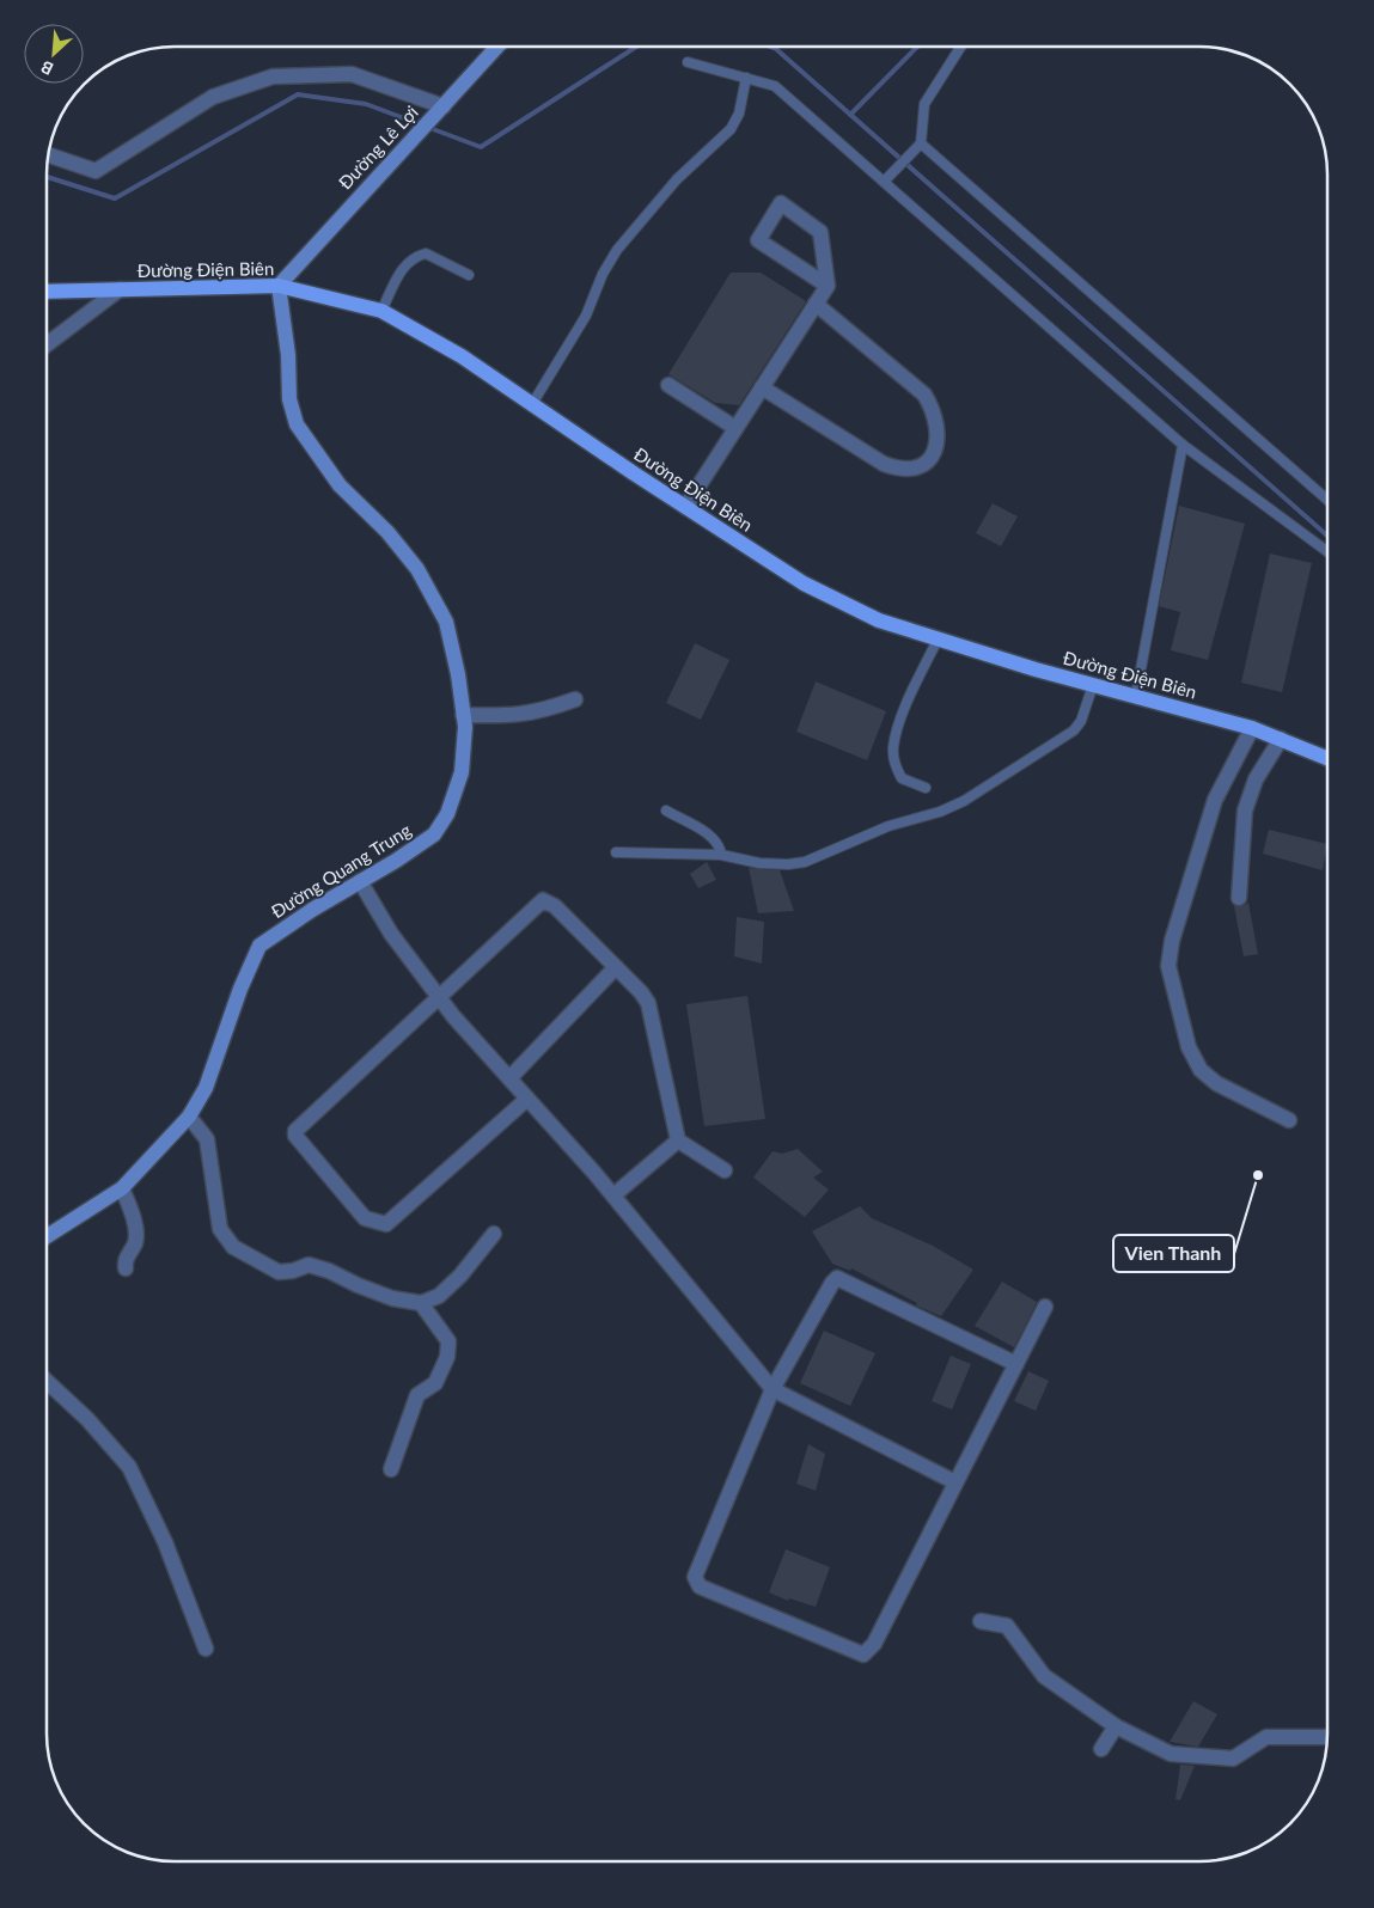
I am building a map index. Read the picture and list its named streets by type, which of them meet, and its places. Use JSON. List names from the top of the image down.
{
  "streets": {
    "main road": ["Đường Điện Biên"],
    "street": ["Đường Lê Lợi", "Đường Quang Trung"]
  },
  "crossings": [
    ["Đường Lê Lợi", "Đường Điện Biên"],
    ["Đường Lê Lợi", "Đường Quang Trung"],
    ["Đường Điện Biên", "Đường Quang Trung"]
  ],
  "places": ["Vien Thanh"],
  "north": "bottom left"
}
